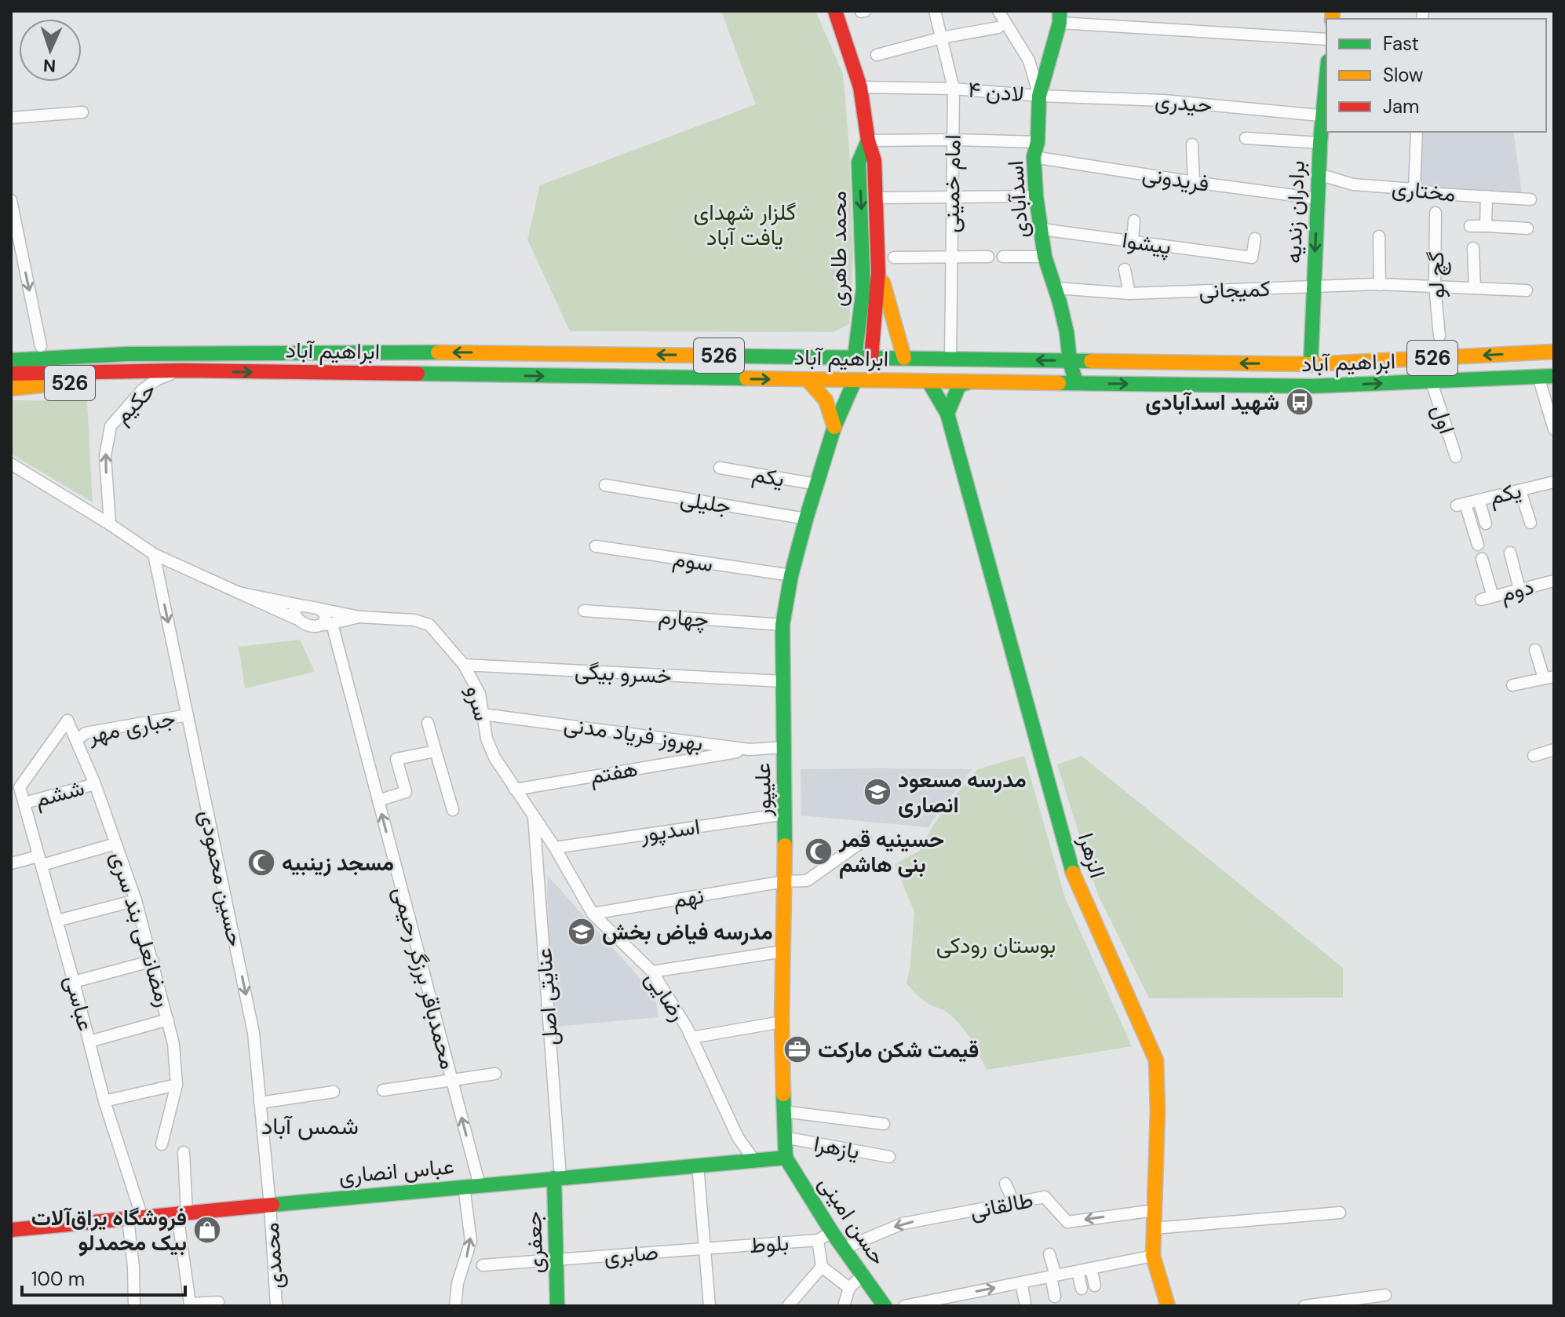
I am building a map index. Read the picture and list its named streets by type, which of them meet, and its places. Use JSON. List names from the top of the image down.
{
  "streets": {
    "street": [
      "لادن ۴",
      "حیدری",
      "فریدونی",
      "امام خمینی",
      "مختاری",
      "اسدآبادی",
      "برادران زندیه",
      "پیشوا",
      "محمد طاهری",
      "گچ لو",
      "کمیجانی",
      "ابراهیم آباد",
      "526",
      "حکیم",
      "اول",
      "یکم",
      "جلیلی",
      "سوم",
      "دوم",
      "چهارم",
      "خسرو بیگی",
      "سرو",
      "جباری مهر",
      "بهروز فریاد مدنی",
      "هفتم",
      "علیپور",
      "ششم",
      "اسدپور",
      "الزهرا",
      "حسین محمودی",
      "نهم",
      "رمضانعلی بند سری",
      "محمدباقر برزگر رحیمی",
      "رضایی",
      "عنایتی اصل",
      "عباسی",
      "یازهرا",
      "عباس انصاری",
      "طالقانی",
      "حسن امینی",
      "جعفری",
      "بلوط",
      "صابری",
      "محمدی"
    ]
  },
  "crossings": [
    ["لادن ۴", "حیدری"],
    ["لادن ۴", "امام خمینی"],
    ["لادن ۴", "اسدآبادی"],
    ["لادن ۴", "محمد طاهری"],
    ["حیدری", "اسدآبادی"],
    ["حیدری", "برادران زندیه"],
    ["فریدونی", "اسدآبادی"],
    ["فریدونی", "برادران زندیه"],
    ["امام خمینی", "ابراهیم آباد"],
    ["مختاری", "برادران زندیه"],
    ["اسدآبادی", "پیشوا"],
    ["اسدآبادی", "کمیجانی"],
    ["اسدآبادی", "ابراهیم آباد"],
    ["برادران زندیه", "کمیجانی"],
    ["برادران زندیه", "ابراهیم آباد"],
    ["محمد طاهری", "ابراهیم آباد"],
    ["گچ لو", "کمیجانی"],
    ["ابراهیم آباد", "حکیم"],
    ["ابراهیم آباد", "اول"],
    ["ابراهیم آباد", "علیپور"],
    ["ابراهیم آباد", "الزهرا"],
    ["یکم", "علیپور"],
    ["جلیلی", "علیپور"],
    ["سوم", "علیپور"],
    ["چهارم", "علیپور"],
    ["خسرو بیگی", "سرو"],
    ["خسرو بیگی", "علیپور"],
    ["سرو", "بهروز فریاد مدنی"],
    ["سرو", "هفتم"],
    ["سرو", "اسدپور"],
    ["سرو", "رضایی"],
    ["سرو", "عنایتی اصل"],
    ["جباری مهر", "حسین محمودی"],
    ["جباری مهر", "رمضانعلی بند سری"],
    ["بهروز فریاد مدنی", "هفتم"],
    ["بهروز فریاد مدنی", "علیپور"],
    ["علیپور", "اسدپور"],
    ["علیپور", "نهم"],
    ["علیپور", "یازهرا"],
    ["علیپور", "عباس انصاری"],
    ["علیپور", "حسن امینی"],
    ["ششم", "رمضانعلی بند سری"],
    ["ششم", "عباسی"],
    ["اسدپور", "رضایی"],
    ["الزهرا", "طالقانی"],
    ["حسین محمودی", "عباس انصاری"],
    ["حسین محمودی", "محمدی"],
    ["نهم", "رضایی"],
    ["رمضانعلی بند سری", "عباسی"],
    ["محمدباقر برزگر رحیمی", "عباس انصاری"],
    ["رضایی", "عباس انصاری"],
    ["عنایتی اصل", "عباس انصاری"],
    ["عنایتی اصل", "جعفری"],
    ["عباسی", "عباس انصاری"],
    ["عباس انصاری", "حسن امینی"],
    ["عباس انصاری", "جعفری"],
    ["عباس انصاری", "محمدی"],
    ["طالقانی", "حسن امینی"],
    ["حسن امینی", "بلوط"],
    ["جعفری", "صابری"],
    ["بلوط", "صابری"]
  ],
  "one_way": ["حکیم", "حسین محمودی", "محمدباقر برزگر رحیمی"],
  "districts": ["شمس آباد"],
  "parks": ["گلزار شهدای یافت آباد", "بوستان رودکی"],
  "places": {
    "bus stop": ["شهید اسدآبادی"],
    "school or university": ["مدرسه مسعود انصاری", "مدرسه فیاض بخش"],
    "mosque": ["حسینیه قمر بنی هاشم", "مسجد زینبیه"],
    "office": ["قیمت شکن مارکت"],
    "shop": ["فروشگاه یراق‌آلات بیک محمدلو"]
  },
  "legend": ["Fast", "Slow", "Jam"],
  "scale_bar": "100 m",
  "north": "bottom"
}
